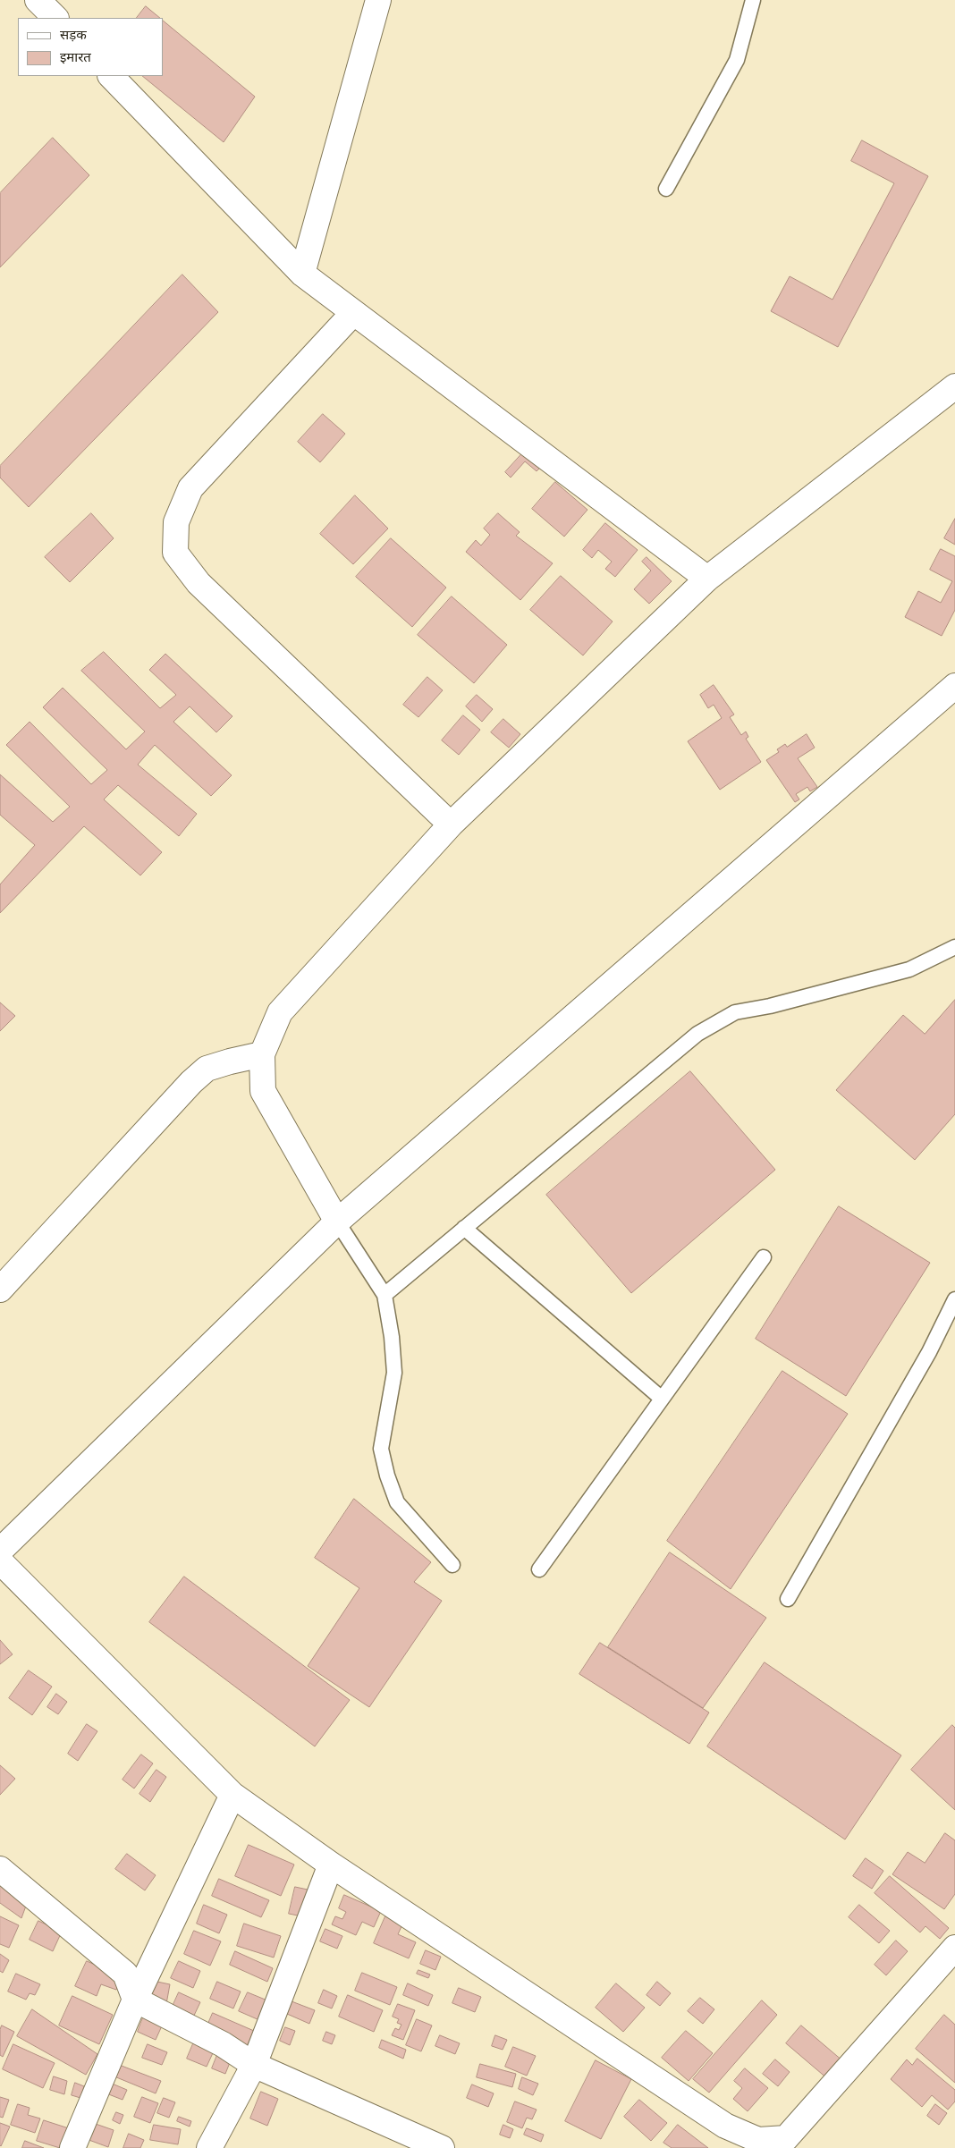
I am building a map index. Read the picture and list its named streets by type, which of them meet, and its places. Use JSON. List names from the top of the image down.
{
  "legend": ["सड़क", "इमारत"]
}
